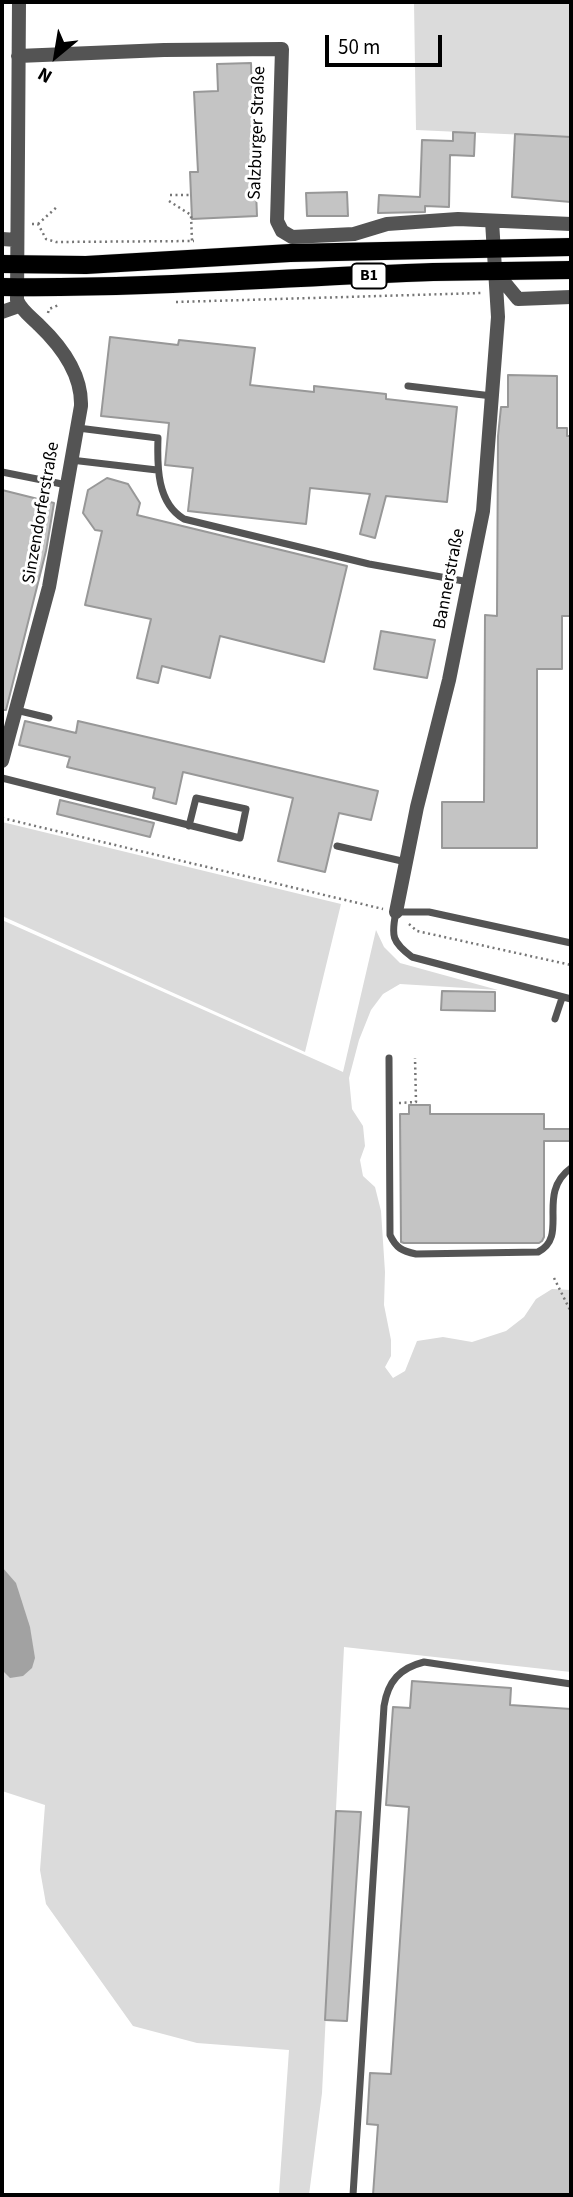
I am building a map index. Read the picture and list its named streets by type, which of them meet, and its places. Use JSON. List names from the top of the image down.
{
  "streets": {
    "main road": ["B1"],
    "street": ["Salzburger Straße", "Sinzendorferstraße", "Bannerstraße"]
  },
  "crossings": [
    ["Salzburger Straße", "Bannerstraße"],
    ["B1", "Bannerstraße"]
  ],
  "scale_bar": "50 m",
  "north": "bottom left"
}
